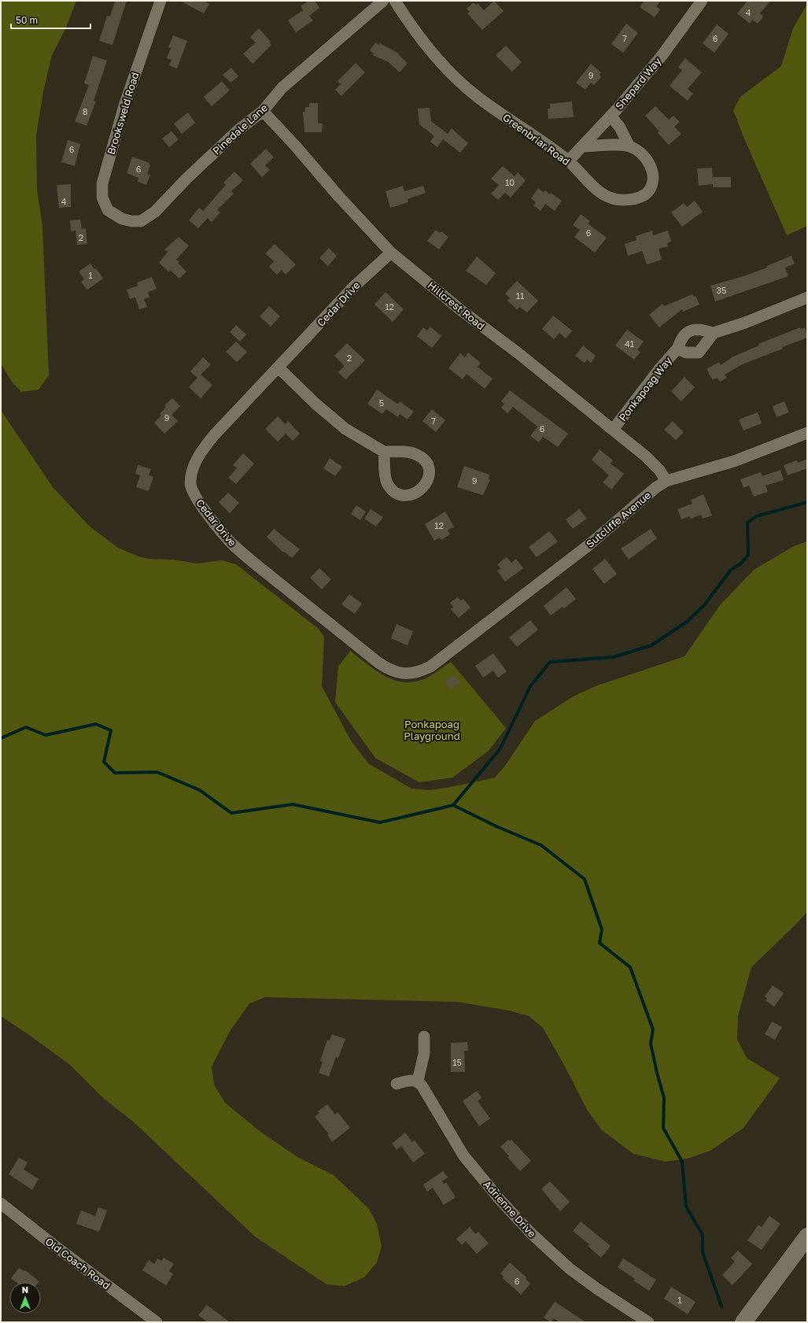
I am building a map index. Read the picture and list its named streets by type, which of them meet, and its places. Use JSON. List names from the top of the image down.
{
  "streets": {
    "street": [
      "Shepard Way",
      "Brooksweld Road",
      "Pinedale Lane",
      "Greenbriar Road",
      "Cedar Drive",
      "Hillcrest Road",
      "Ponkapoag Way",
      "Sutcliffe Avenue",
      "Adrienne Drive",
      "Old Coach Road"
    ]
  },
  "crossings": [
    ["Shepard Way", "Greenbriar Road"],
    ["Brooksweld Road", "Pinedale Lane"],
    ["Pinedale Lane", "Hillcrest Road"],
    ["Cedar Drive", "Hillcrest Road"],
    ["Cedar Drive", "Sutcliffe Avenue"],
    ["Hillcrest Road", "Ponkapoag Way"],
    ["Hillcrest Road", "Sutcliffe Avenue"]
  ],
  "parks": ["Ponkapoag Playground"],
  "house_numbers": [
    "4",
    "7",
    "6",
    "9",
    "8",
    "6",
    "6",
    "10",
    "4",
    "6",
    "2",
    "1",
    "35",
    "11",
    "12",
    "41",
    "2",
    "5",
    "9",
    "7",
    "6",
    "9",
    "12",
    "15",
    "6",
    "1"
  ],
  "scale_bar": "50 m",
  "north": "top"
}
